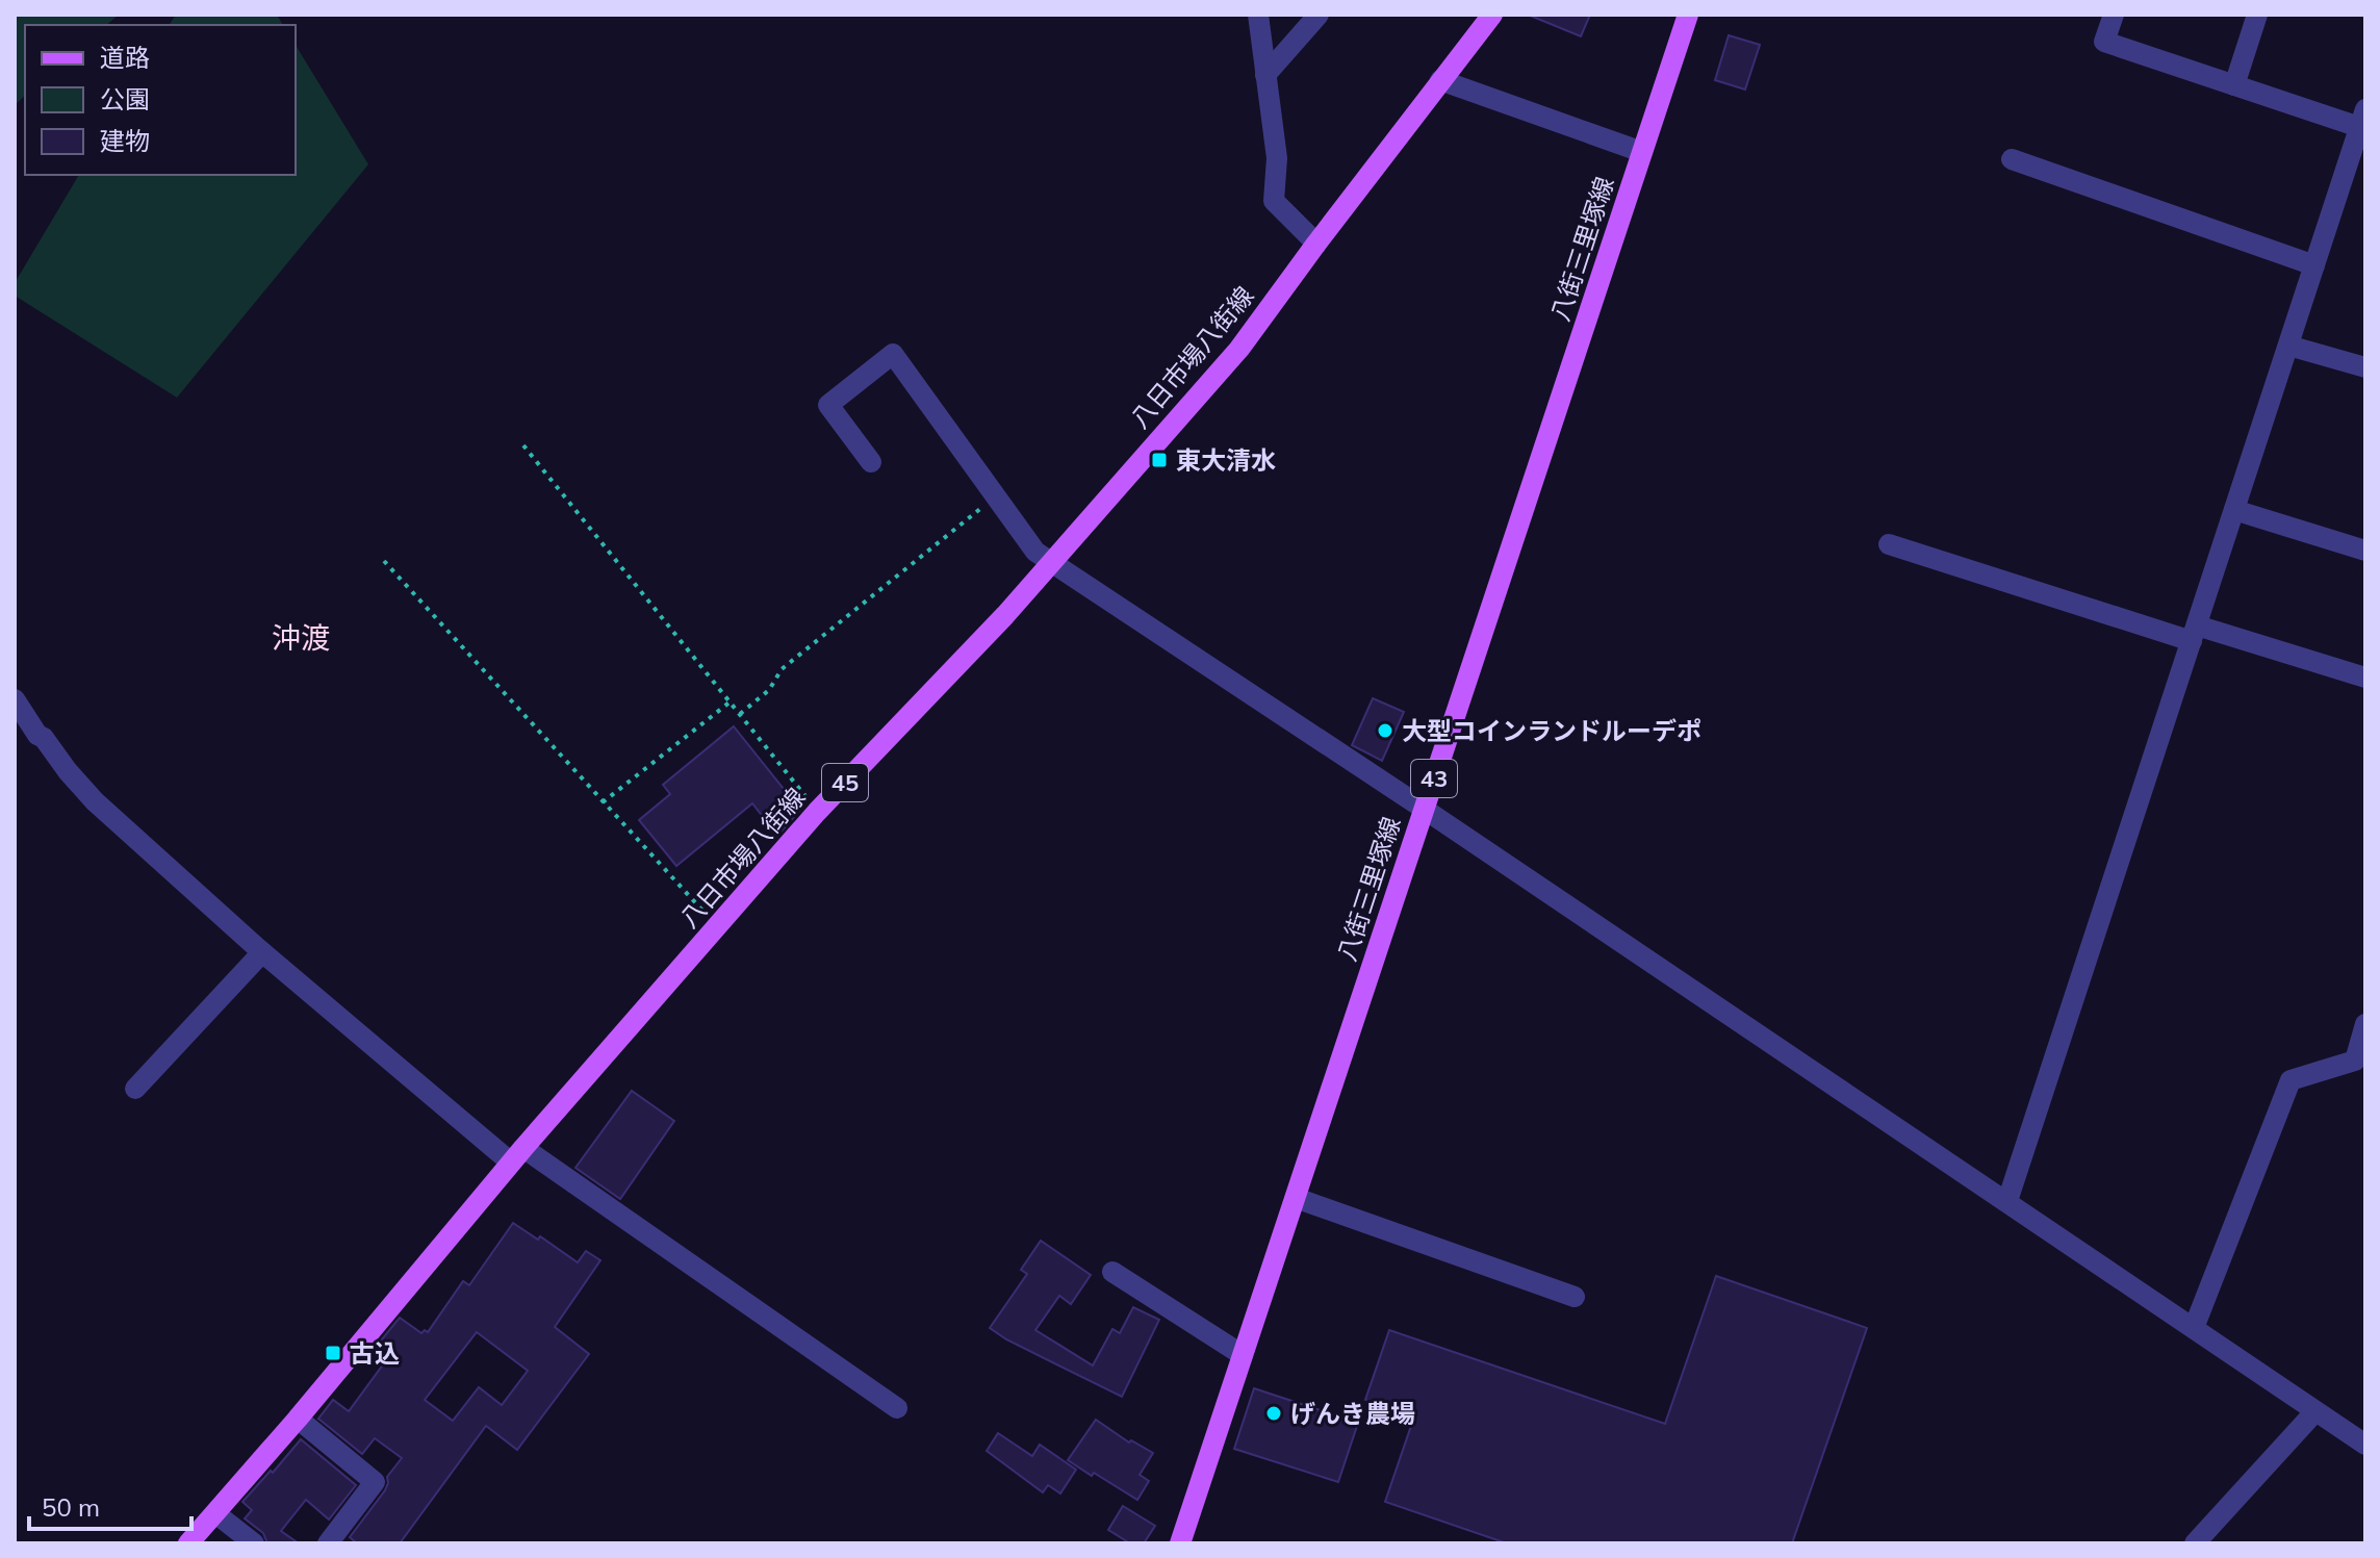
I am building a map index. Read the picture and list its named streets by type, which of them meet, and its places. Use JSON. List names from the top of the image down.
{
  "streets": {
    "main road": [
      "八街三里塚線",
      "八日市場八街線",
      "43",
      "45"
    ]
  },
  "districts": ["沖渡"],
  "places": {
    "transit": ["東大清水", "古込"],
    "other": ["大型コインランドルーデポ", "げんき農場"]
  },
  "legend": ["道路", "公園", "建物"],
  "scale_bar": "50 m"
}
